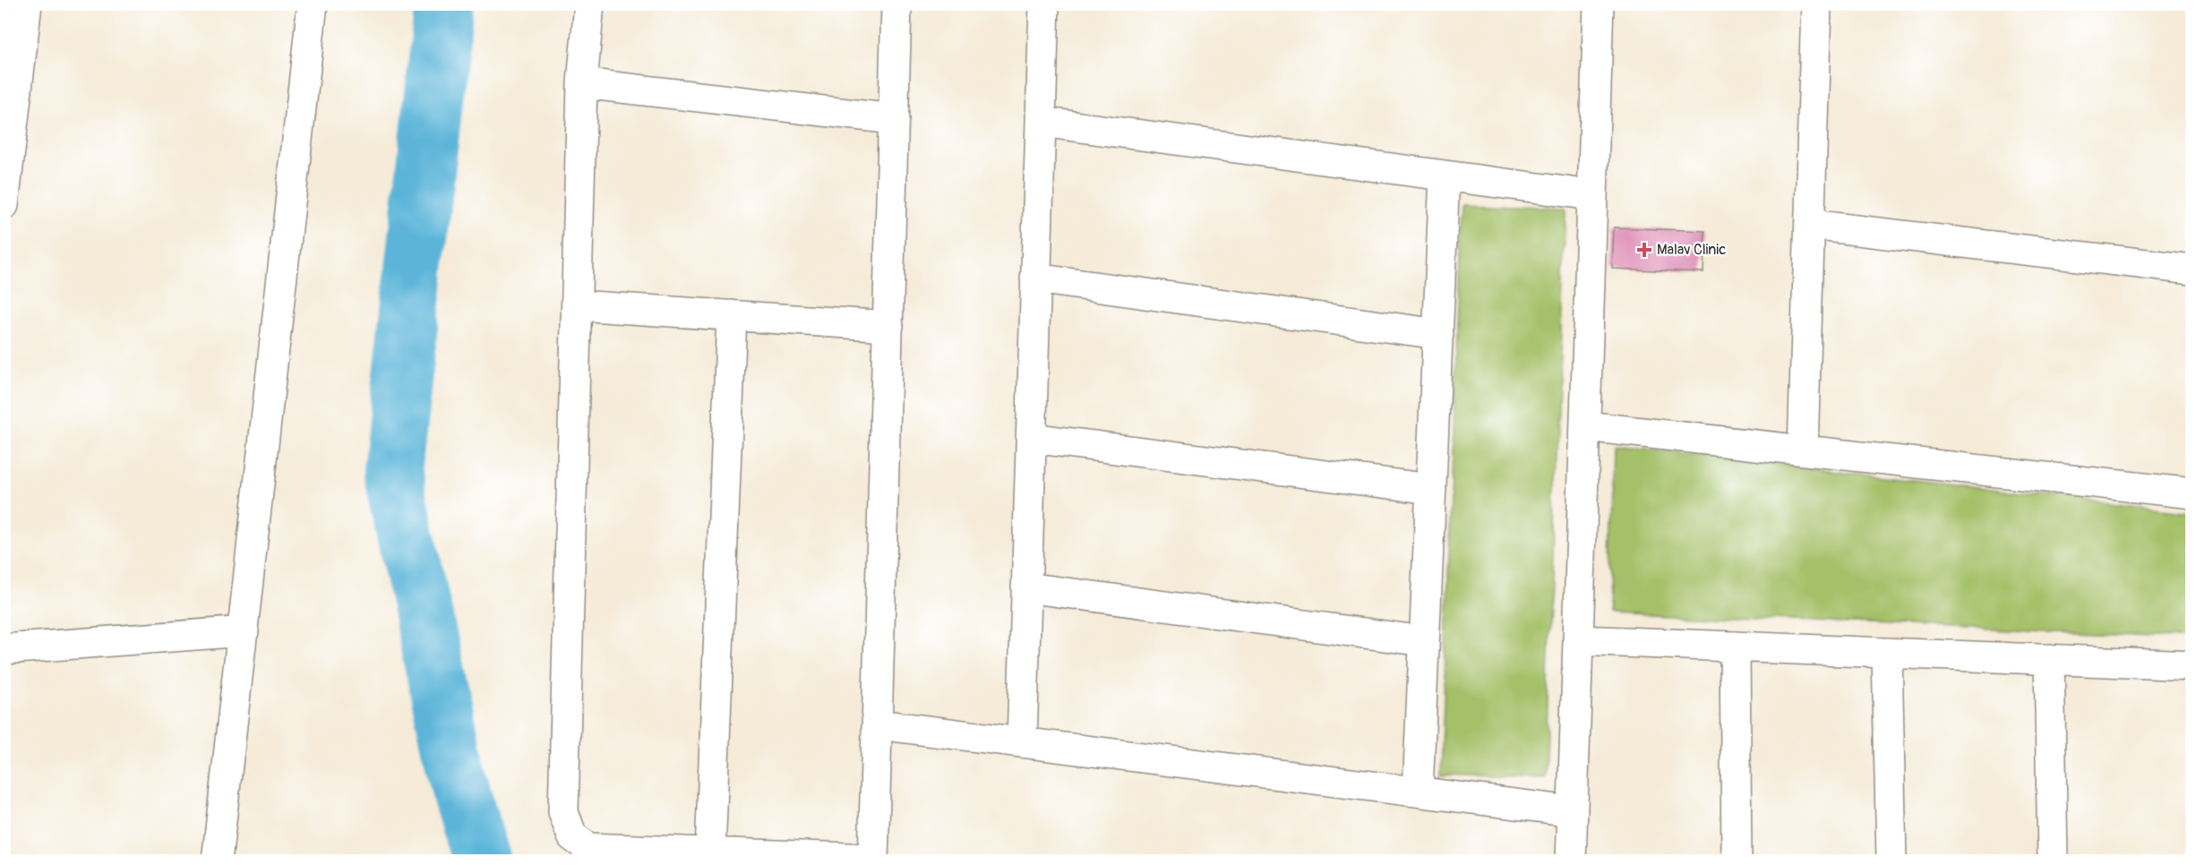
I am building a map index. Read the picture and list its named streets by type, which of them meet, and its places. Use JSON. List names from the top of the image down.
{
  "places": {
    "health": ["Malav Clinic"]
  }
}
